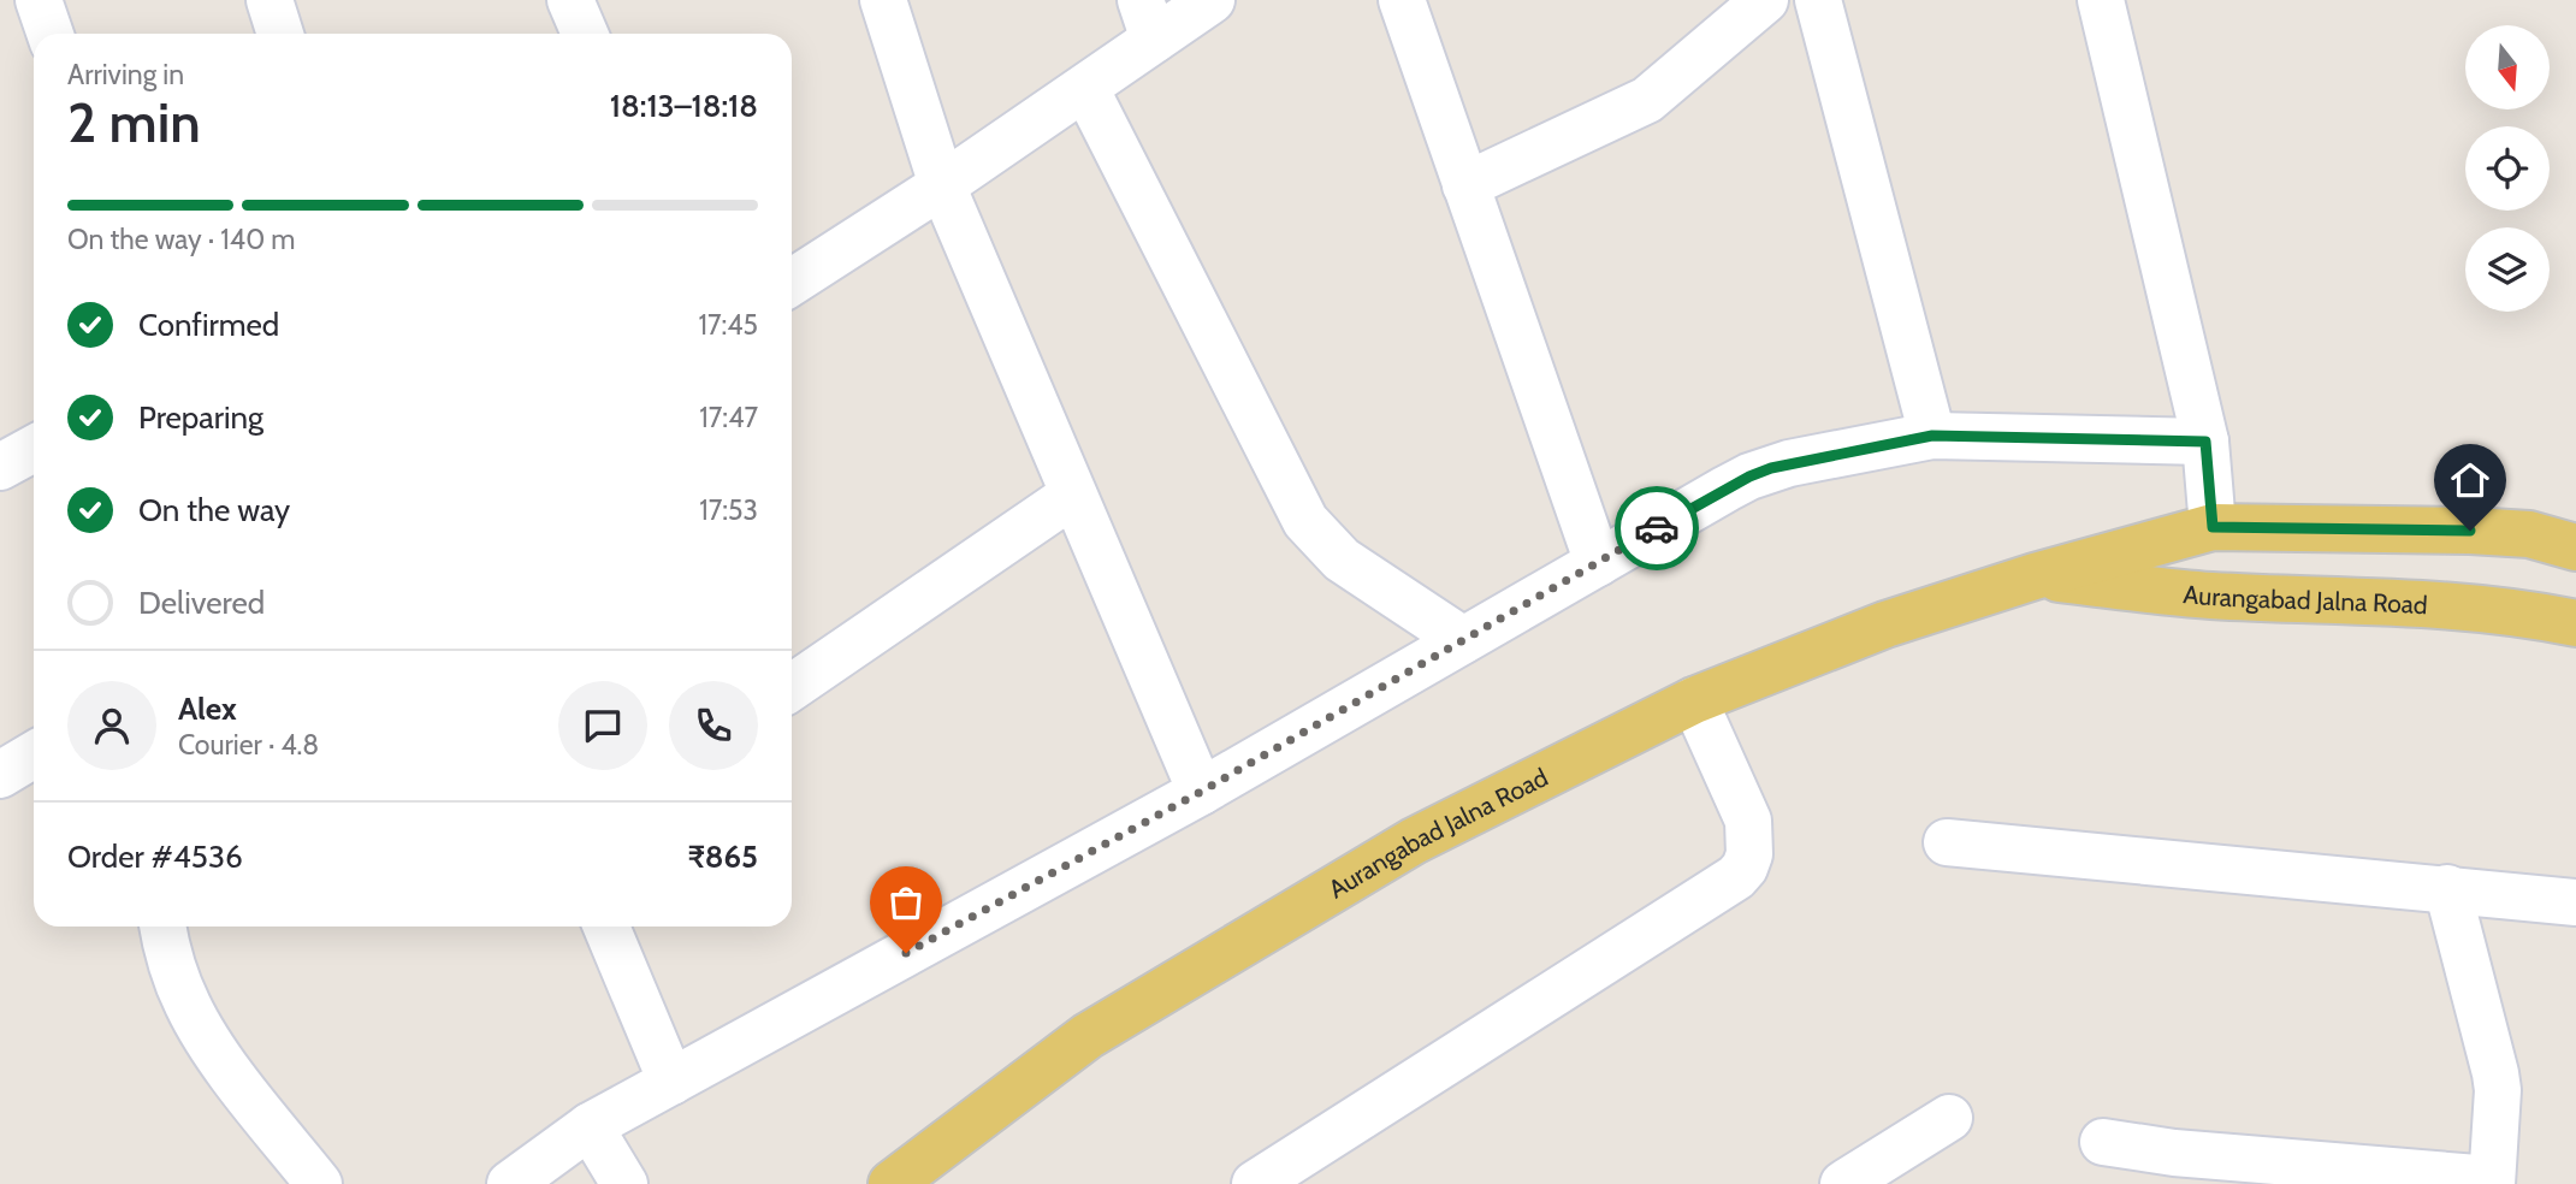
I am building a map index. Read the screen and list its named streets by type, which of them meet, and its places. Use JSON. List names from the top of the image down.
{
  "streets": {
    "main road": ["Aurangabad Jalna Road"]
  },
  "north": "bottom",
  "page": {
    "heading": ["2 min", "Arriving in", "18:13–18:18"],
    "panel": [
      "Alex",
      "Courier · 4.8",
      "Order #4536",
      "₹865"
    ],
    "bar": "On the way · 140 m",
    "list": [
      ["Confirmed", "17:45"],
      ["Preparing", "17:47"],
      ["On the way", "17:53"],
      "Delivered"
    ]
  }
}
